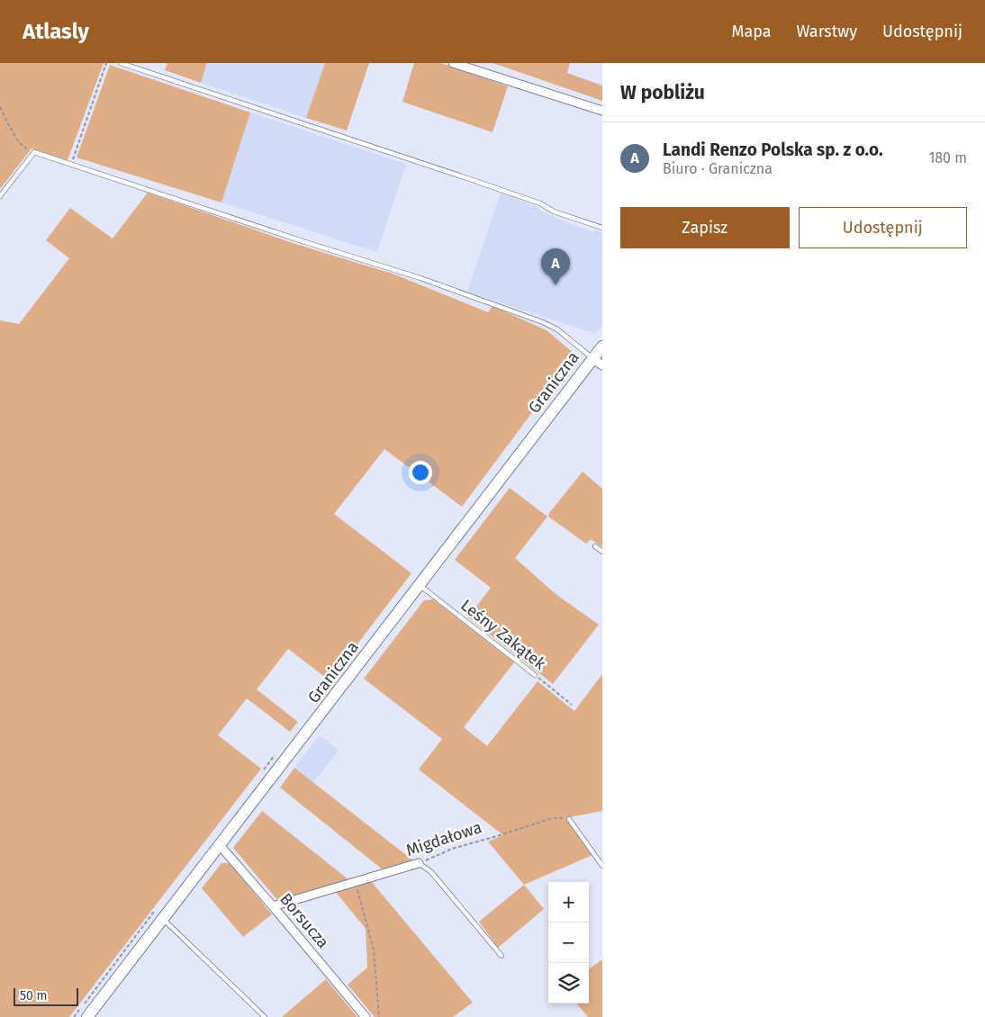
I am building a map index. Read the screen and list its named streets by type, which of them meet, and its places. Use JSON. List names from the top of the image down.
{
  "streets": {
    "street": ["Graniczna", "Migdałowa", "Borsucza"],
    "lane": ["Leśny Zakątek"]
  },
  "crossings": [
    ["Graniczna", "Leśny Zakątek"],
    ["Graniczna", "Borsucza"],
    ["Migdałowa", "Borsucza"]
  ],
  "scale_bar": "50 m",
  "page": {
    "header": "Atlasly",
    "nav": ["Mapa", "Warstwy", "Udostępnij"],
    "heading": "W pobliżu",
    "list": [
      {
        "mark": "A",
        "name": "Landi Renzo Polska sp. z o.o.",
        "note": "Biuro · Graniczna",
        "value": "180 m"
      }
    ],
    "buttons": ["Zapisz", "Udostępnij"],
    "pins": "A",
    "map_buttons": ["+", "−"],
    "scale": "50 m"
  }
}
